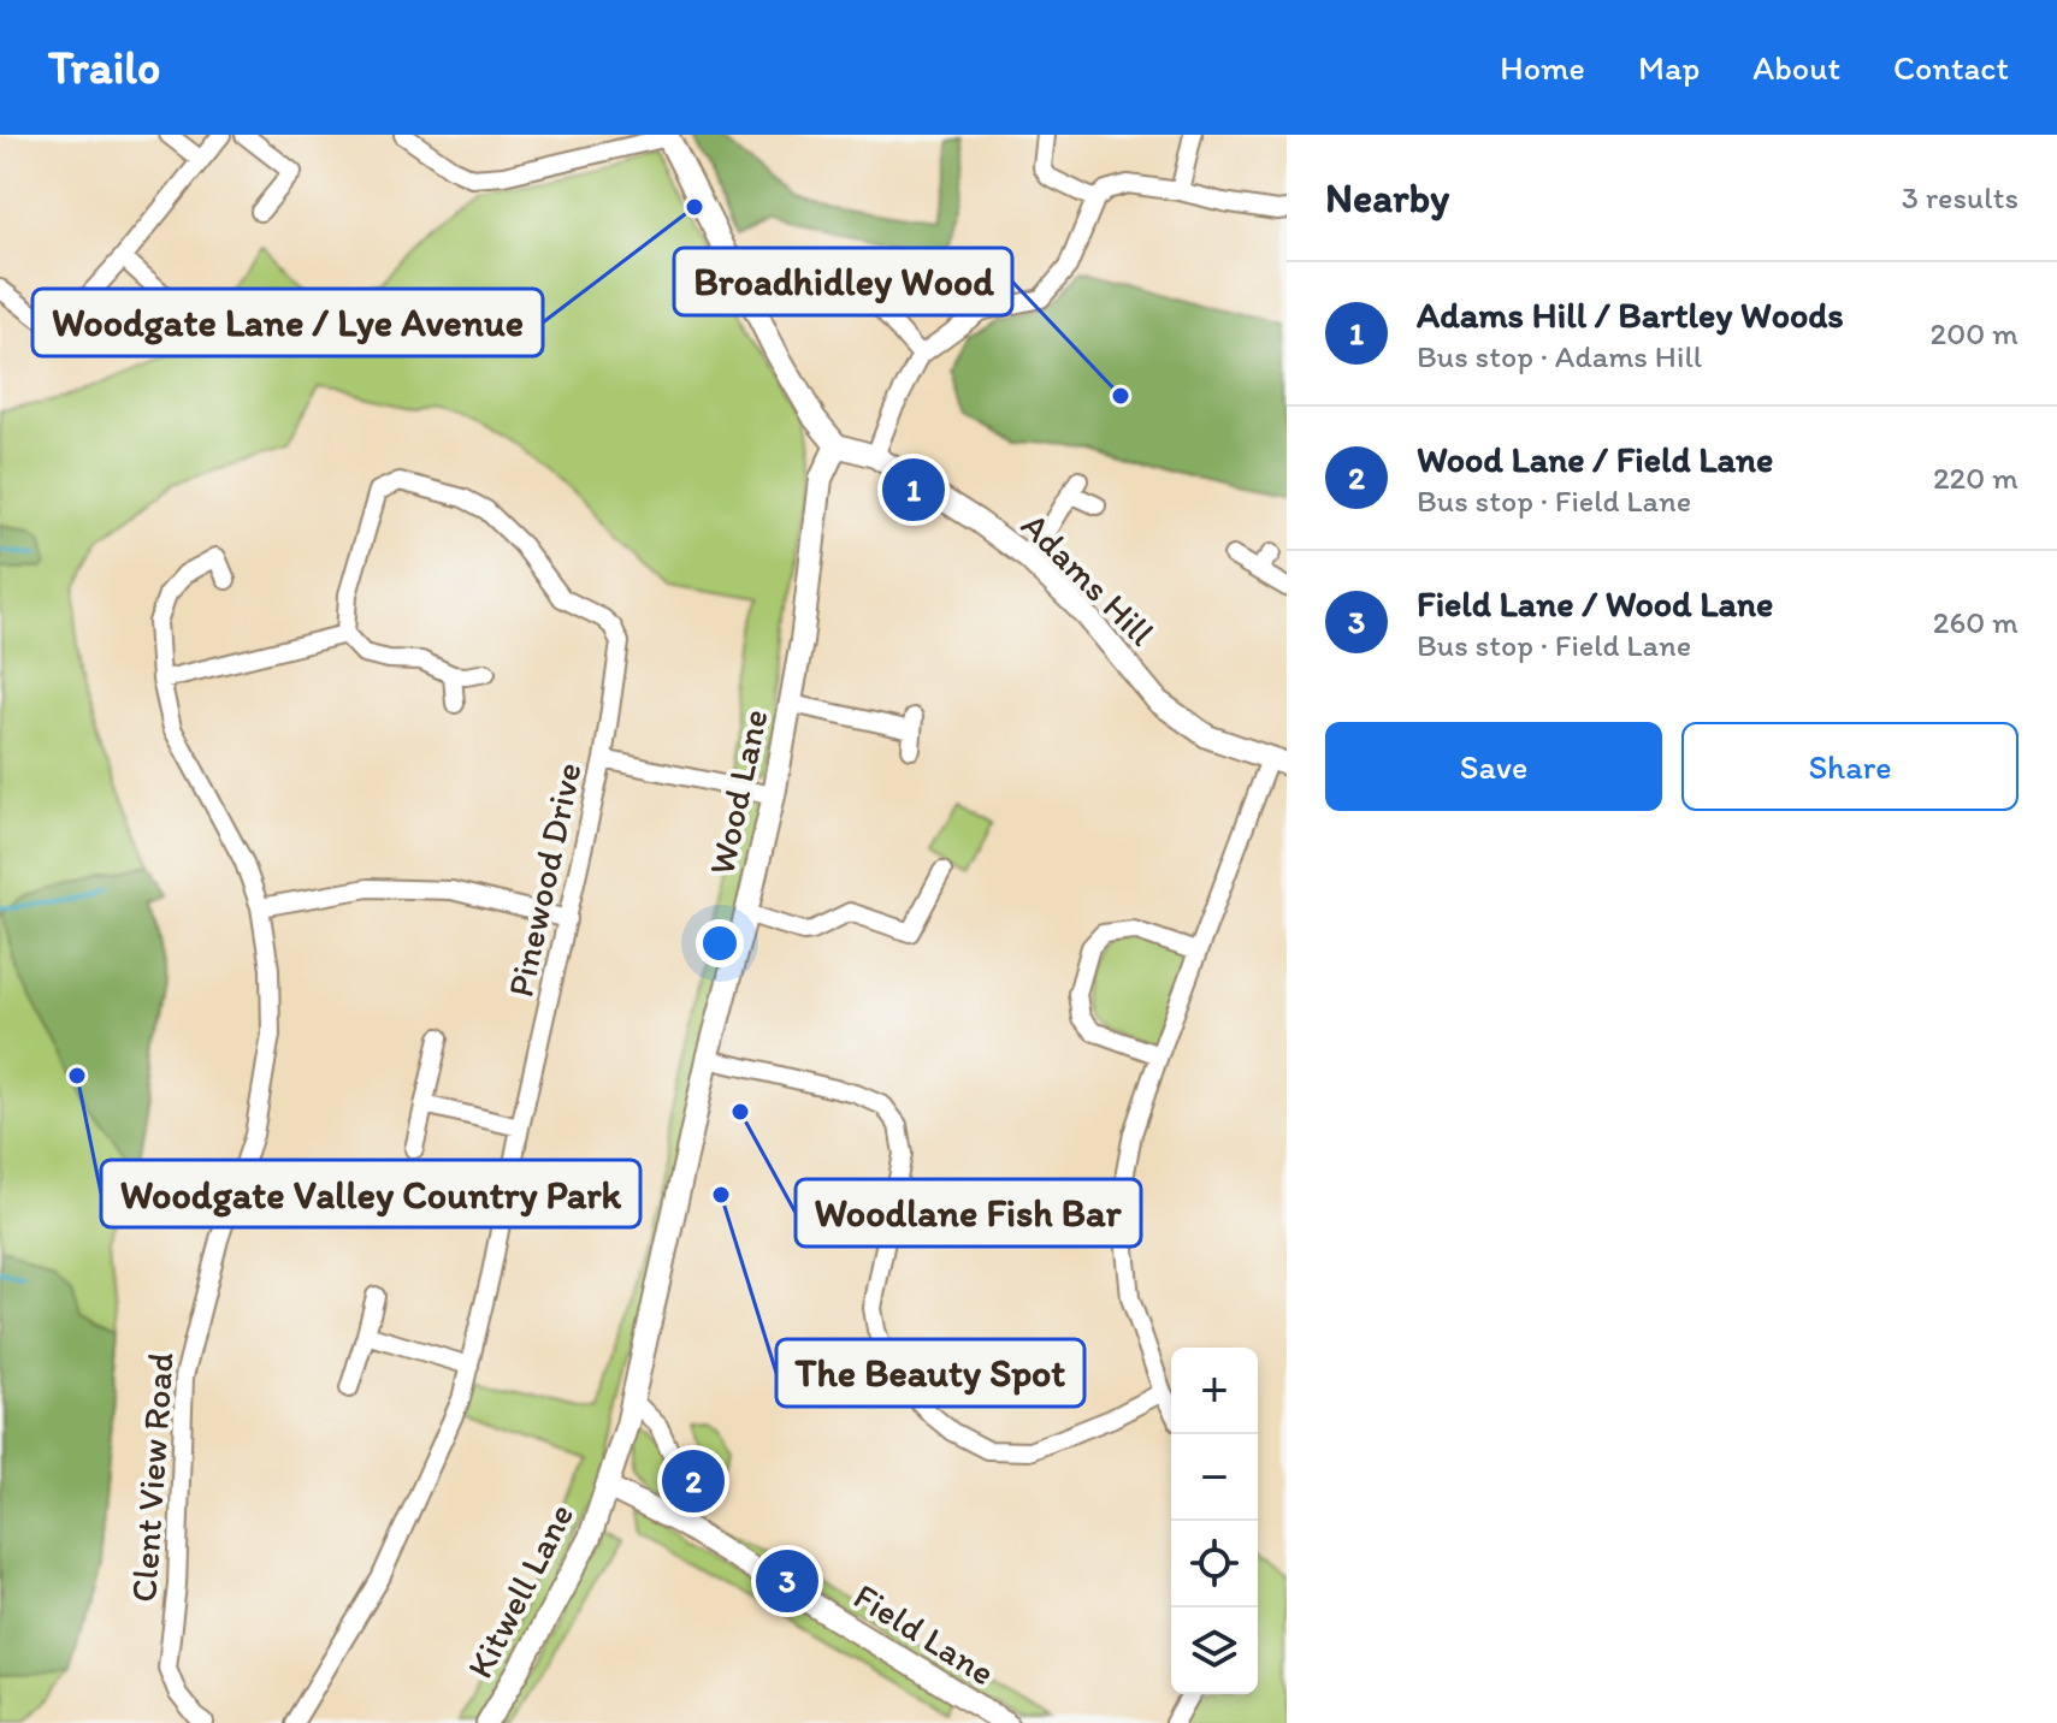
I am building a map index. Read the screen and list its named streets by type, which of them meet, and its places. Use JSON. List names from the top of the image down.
{
  "streets": {
    "street": [
      "Adams Hill",
      "Wood Lane",
      "Pinewood Drive",
      "Clent View Road",
      "Kitwell Lane",
      "Field Lane"
    ]
  },
  "crossings": [
    ["Adams Hill", "Wood Lane"],
    ["Wood Lane", "Kitwell Lane"],
    ["Wood Lane", "Field Lane"],
    ["Kitwell Lane", "Field Lane"]
  ],
  "places": [
    "Woodgate Lane / Lye Avenue",
    "Broadhidley Wood",
    "Woodgate Valley Country Park",
    "Woodlane Fish Bar",
    "The Beauty Spot"
  ],
  "page": {
    "header": "Trailo",
    "nav": [
      "Home",
      "Map",
      "About",
      "Contact"
    ],
    "heading": ["Nearby", "3 results"],
    "list": [
      {
        "mark": "1",
        "name": "Adams Hill / Bartley Woods",
        "note": "Bus stop · Adams Hill",
        "value": "200 m"
      },
      {
        "mark": "2",
        "name": "Wood Lane / Field Lane",
        "note": "Bus stop · Field Lane",
        "value": "220 m"
      },
      {
        "mark": "3",
        "name": "Field Lane / Wood Lane",
        "note": "Bus stop · Field Lane",
        "value": "260 m"
      }
    ],
    "pins": ["1", "2", "3"],
    "buttons": ["Save", "Share"],
    "map_buttons": ["+", "−"]
  }
}
